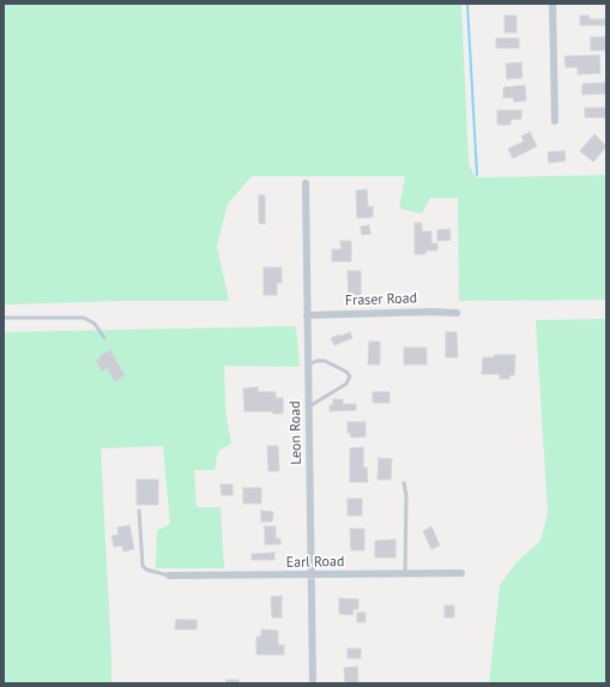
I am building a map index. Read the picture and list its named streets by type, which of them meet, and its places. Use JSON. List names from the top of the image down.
{
  "streets": {
    "street": ["Fraser Road", "Leon Road", "Earl Road"]
  },
  "crossings": [
    ["Fraser Road", "Leon Road"],
    ["Leon Road", "Earl Road"]
  ]
}
